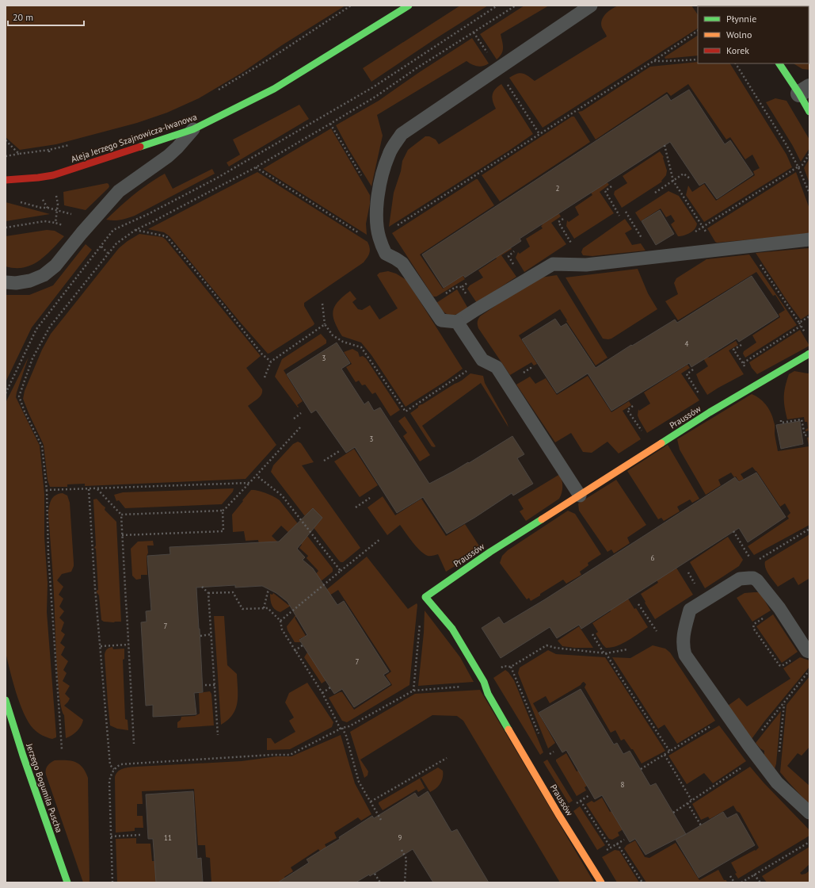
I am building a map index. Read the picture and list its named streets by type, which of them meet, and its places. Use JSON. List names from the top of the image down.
{
  "streets": {
    "street": ["Aleja Jerzego Szajnowicza-Iwanowa", "Praussów", "Jerzego Bogumiła Puscha"]
  },
  "house_numbers": [
    "2",
    "4",
    "3",
    "3",
    "6",
    "7",
    "7",
    "8",
    "11",
    "9"
  ],
  "legend": ["Płynnie", "Wolno", "Korek"],
  "scale_bar": "20 m"
}
